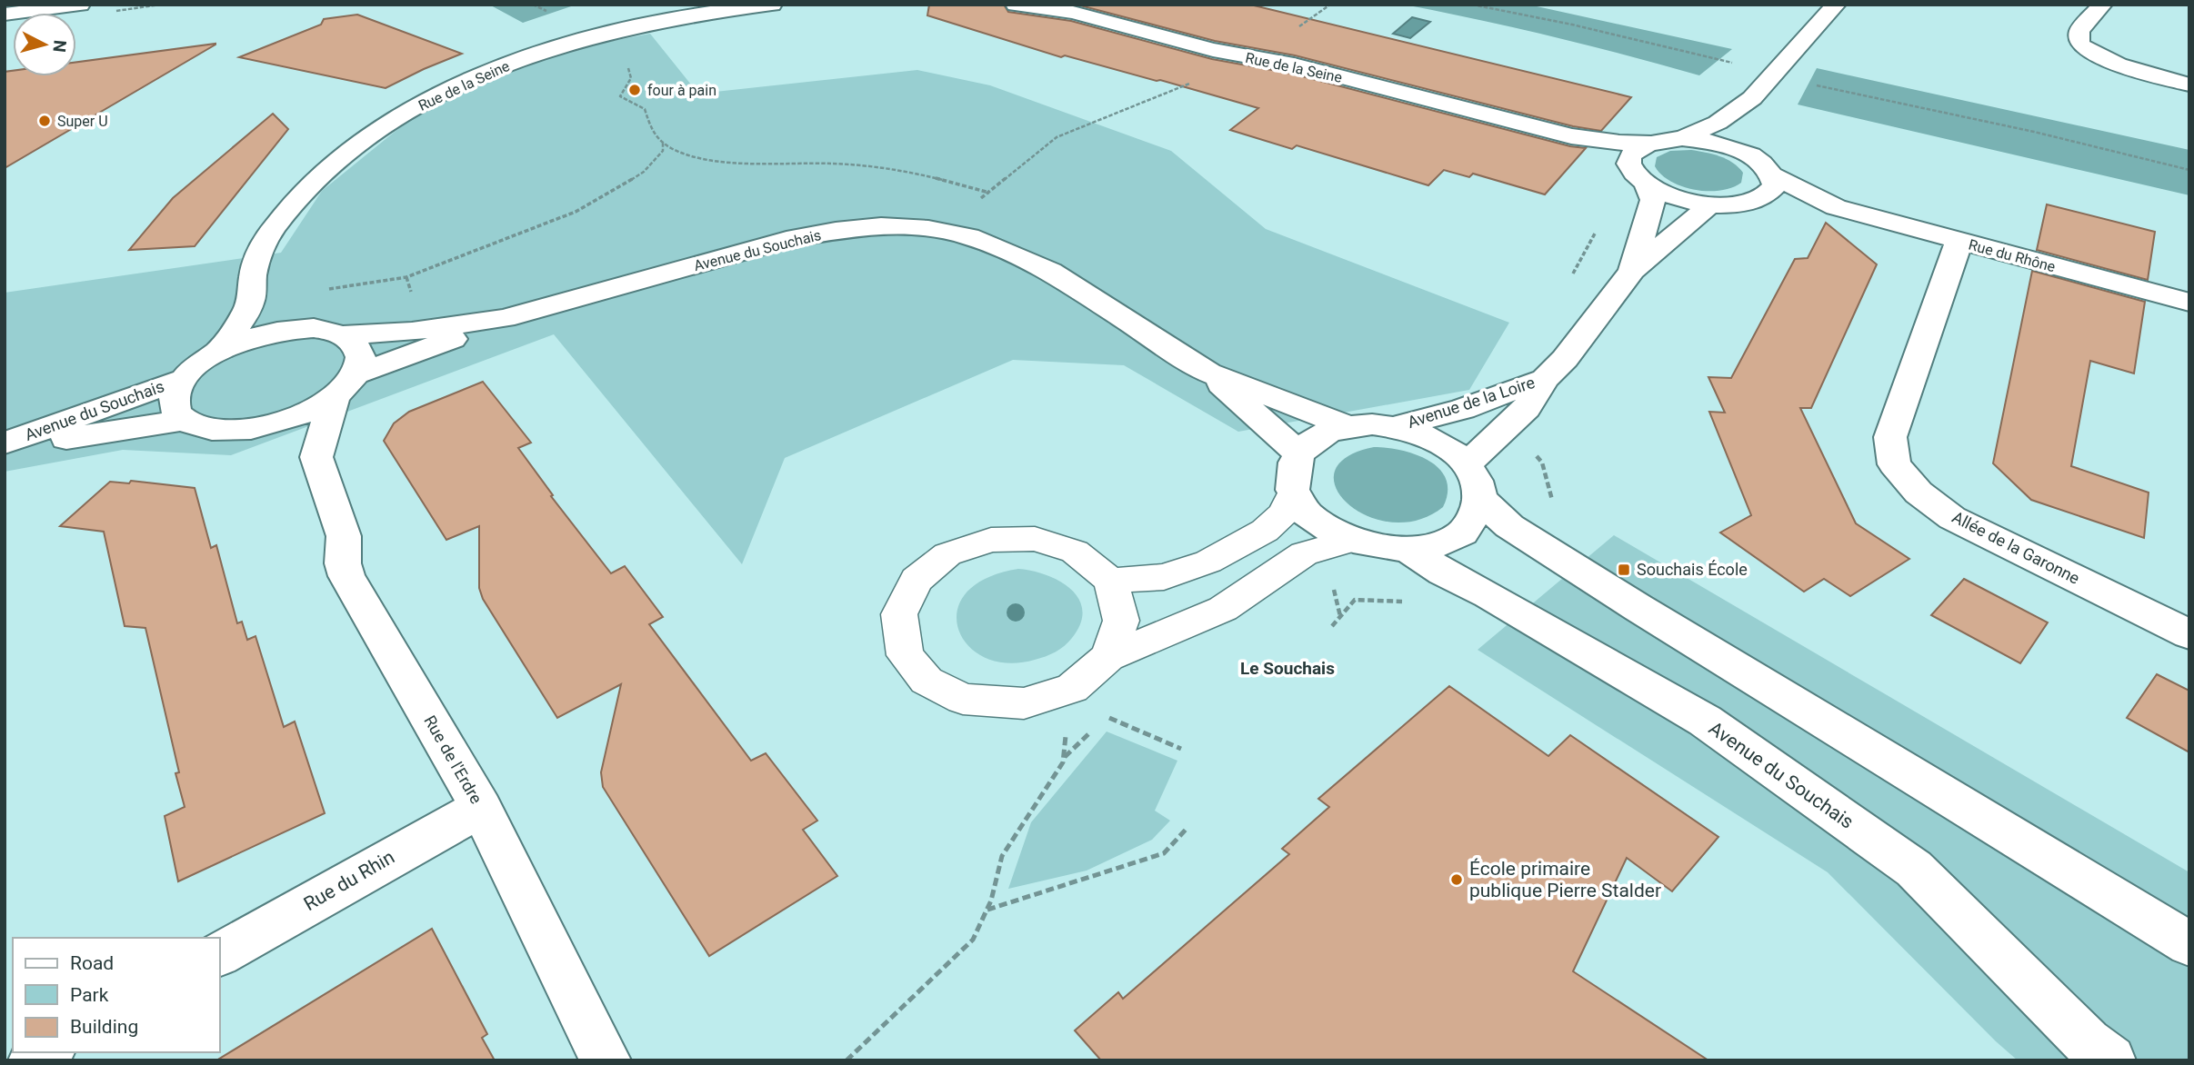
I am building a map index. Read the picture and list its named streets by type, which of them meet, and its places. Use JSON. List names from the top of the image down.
{
  "streets": {
    "street": [
      "Rue de la Seine",
      "Avenue du Souchais",
      "Rue du Rhône",
      "Avenue de la Loire",
      "Allée de la Garonne",
      "Rue de l'Erdre",
      "Rue du Rhin"
    ]
  },
  "crossings": [
    ["Rue de la Seine", "Avenue du Souchais"],
    ["Rue de la Seine", "Rue du Rhône"],
    ["Avenue du Souchais", "Avenue de la Loire"],
    ["Rue du Rhône", "Avenue de la Loire"],
    ["Rue du Rhône", "Allée de la Garonne"],
    ["Rue de l'Erdre", "Rue du Rhin"]
  ],
  "districts": ["Le Souchais"],
  "places": {
    "other": ["four à pain", "Super U", "École primaire publique Pierre Stalder"],
    "transit": ["Souchais École"]
  },
  "legend": ["Road", "Park", "Building"],
  "north": "right"
}
